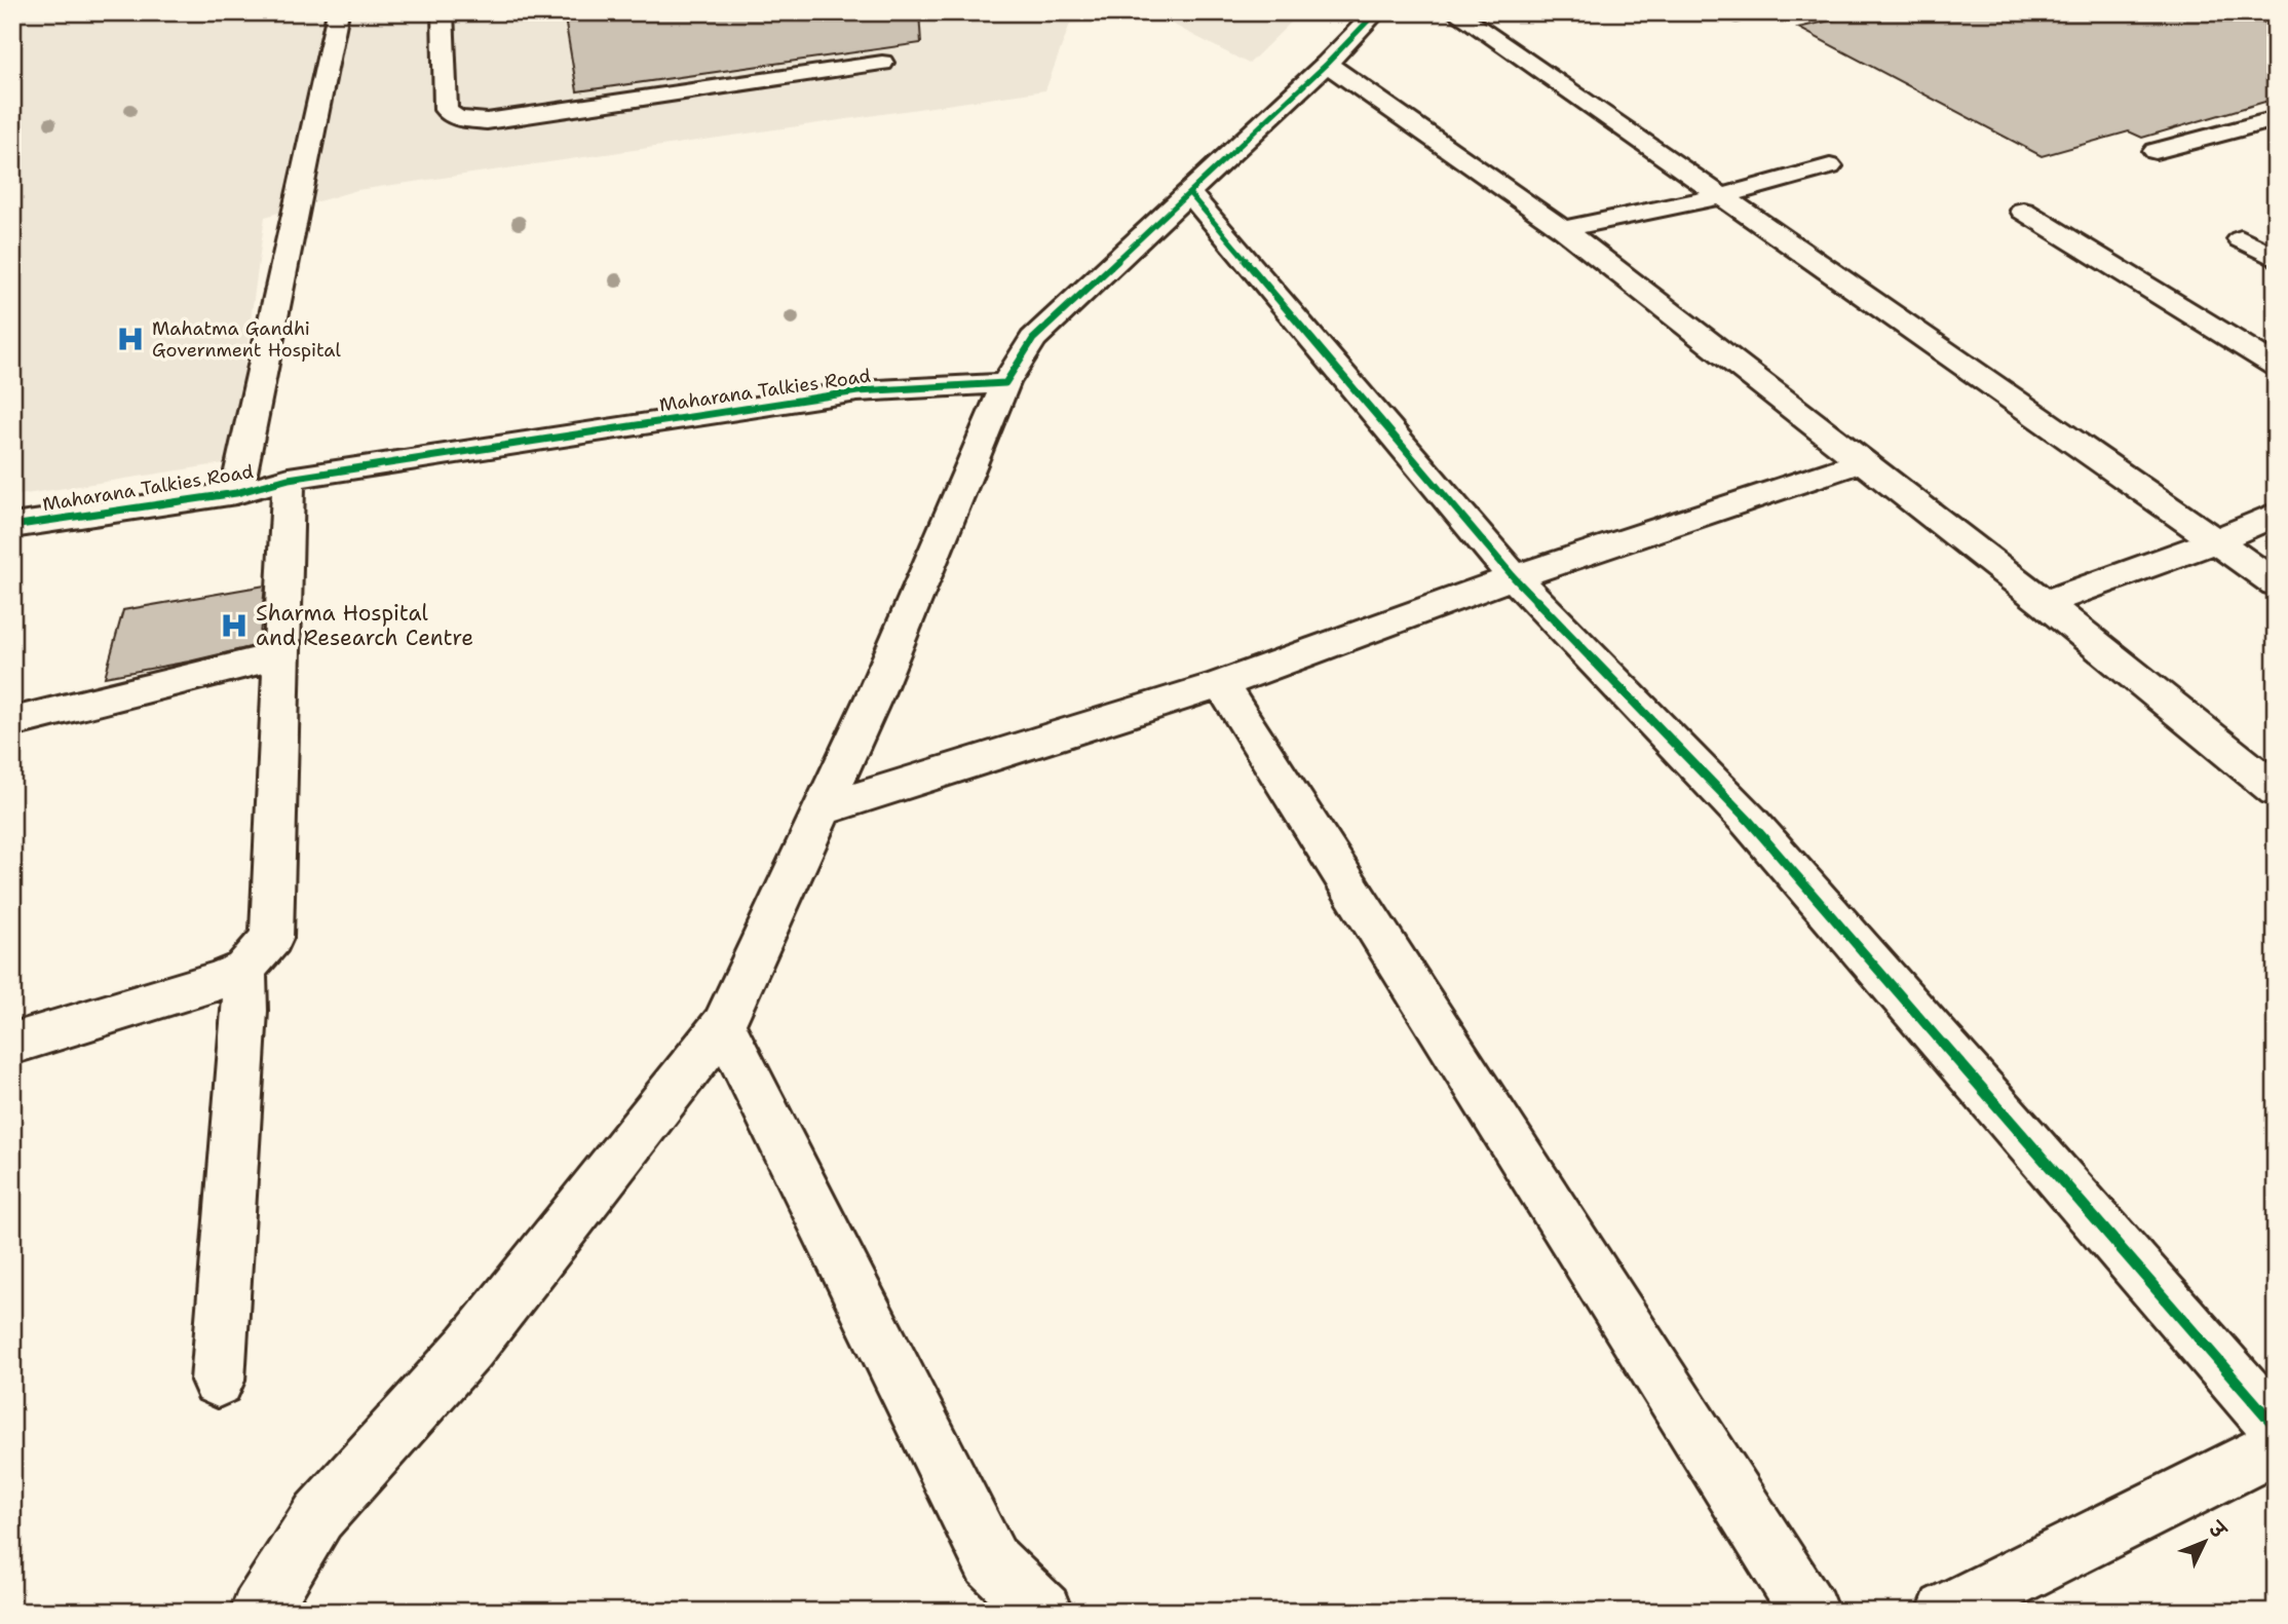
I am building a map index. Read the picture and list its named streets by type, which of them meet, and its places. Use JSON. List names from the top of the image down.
{
  "streets": {
    "street": ["Maharana Talkies Road"]
  },
  "places": {
    "hospital": ["Mahatma Gandhi Government Hospital", "Sharma Hospital and Research Centre"]
  },
  "north": "top right"
}
